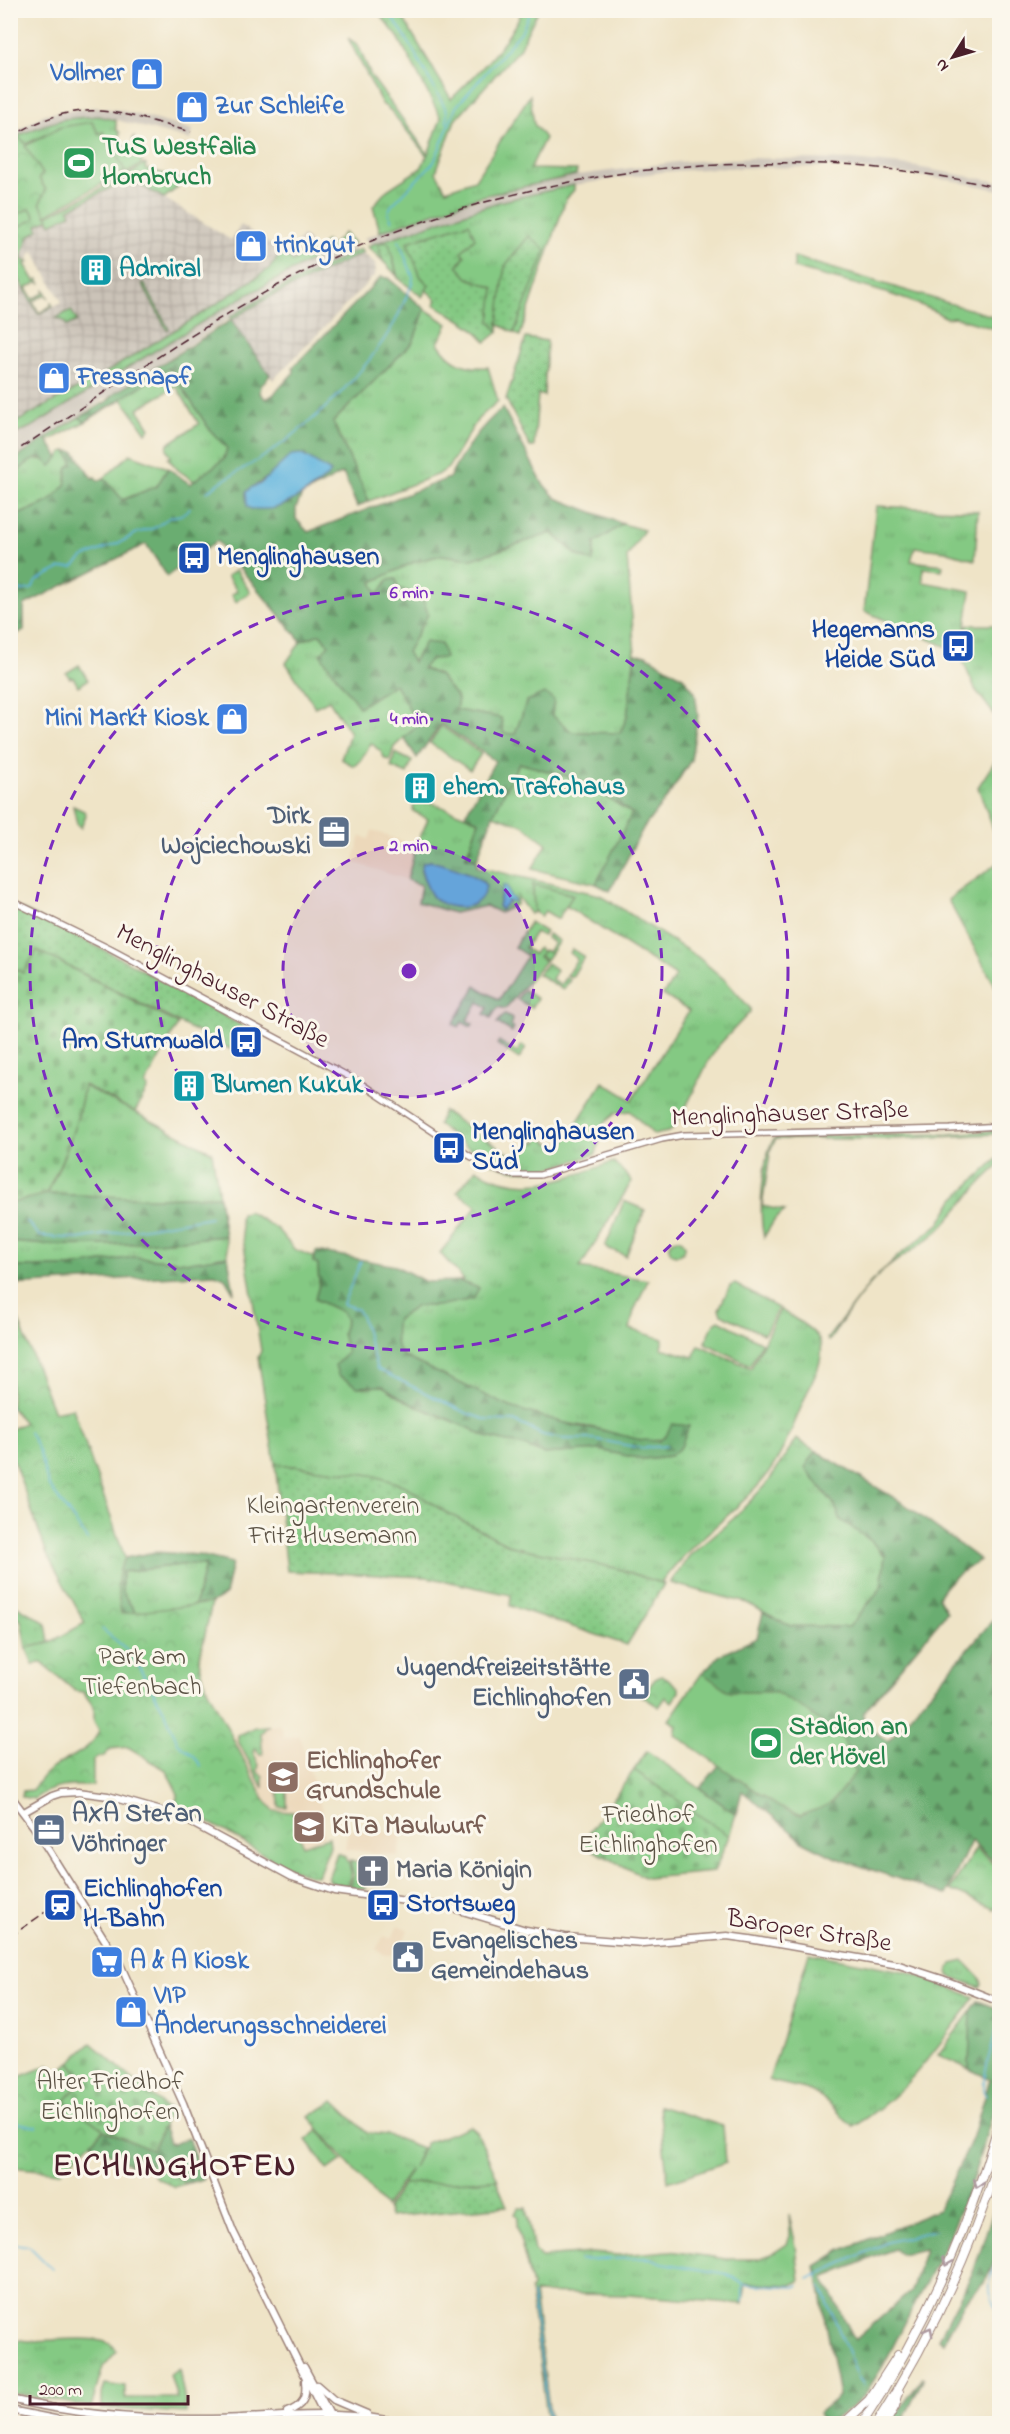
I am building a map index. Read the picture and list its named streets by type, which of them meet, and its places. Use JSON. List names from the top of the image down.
{
  "streets": {
    "main road": ["Baroper Straße"],
    "street": ["Menglinghauser Straße"]
  },
  "districts": ["EICHLINGHOFEN"],
  "parks": [
    "Kleingartenverein Fritz Husemann",
    "Park am Tiefenbach",
    "Friedhof Eichlinghofen",
    "Alter Friedhof Eichlinghofen"
  ],
  "places": {
    "shop": [
      "Vollmer",
      "Zur Schleife",
      "trinkgut",
      "Fressnapf",
      "Mini Markt Kiosk",
      "VIP Änderungsschneiderei"
    ],
    "sports": ["TuS Westfalia Hombruch", "Stadion an der Hövel"],
    "building": ["Admiral", "ehem. Trafohaus", "Blumen Kukuk"],
    "bus stop": [
      "Menglinghausen",
      "Hegemanns Heide Süd",
      "Am Sturmwald",
      "Menglinghausen Süd",
      "Stortsweg"
    ],
    "office": ["Dirk Wojciechowski", "AXA Stefan Vöhringer"],
    "public building": ["Jugendfreizeitstätte Eichlinghofen", "Evangelisches Gemeindehaus"],
    "school or university": ["Eichlinghofer Grundschule", "KiTa Maulwurf"],
    "church": ["Maria Königin"],
    "station": ["Eichlinghofen H-Bahn"],
    "supermarket": ["A & A Kiosk"]
  },
  "scale_bar": "200 m",
  "north": "bottom left",
  "rings": ["6 min", "4 min", "2 min"]
}
